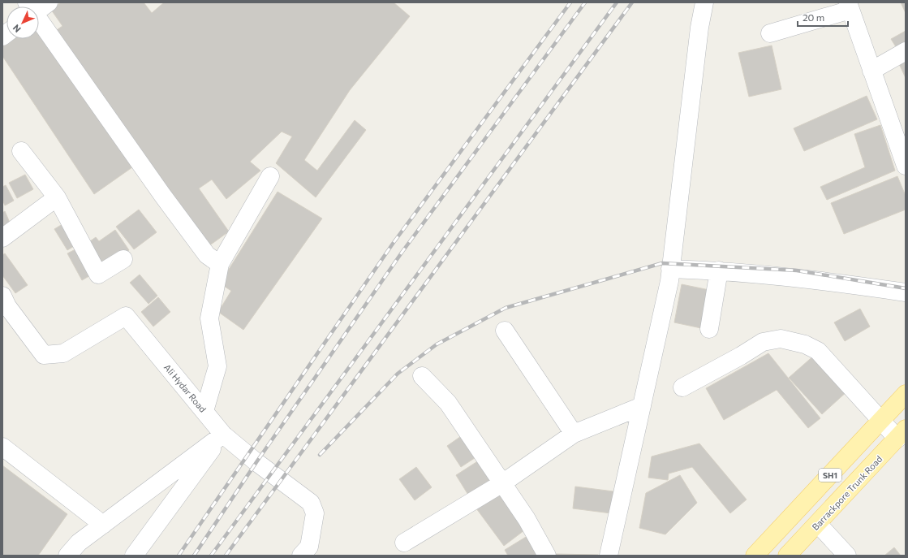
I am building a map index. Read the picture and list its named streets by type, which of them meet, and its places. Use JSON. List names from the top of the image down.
{
  "streets": {
    "main road": ["SH1", "Barrackpore Trunk Road"],
    "street": ["Ali Hydar Road"]
  },
  "scale_bar": "20 m",
  "north": "bottom left"
}
